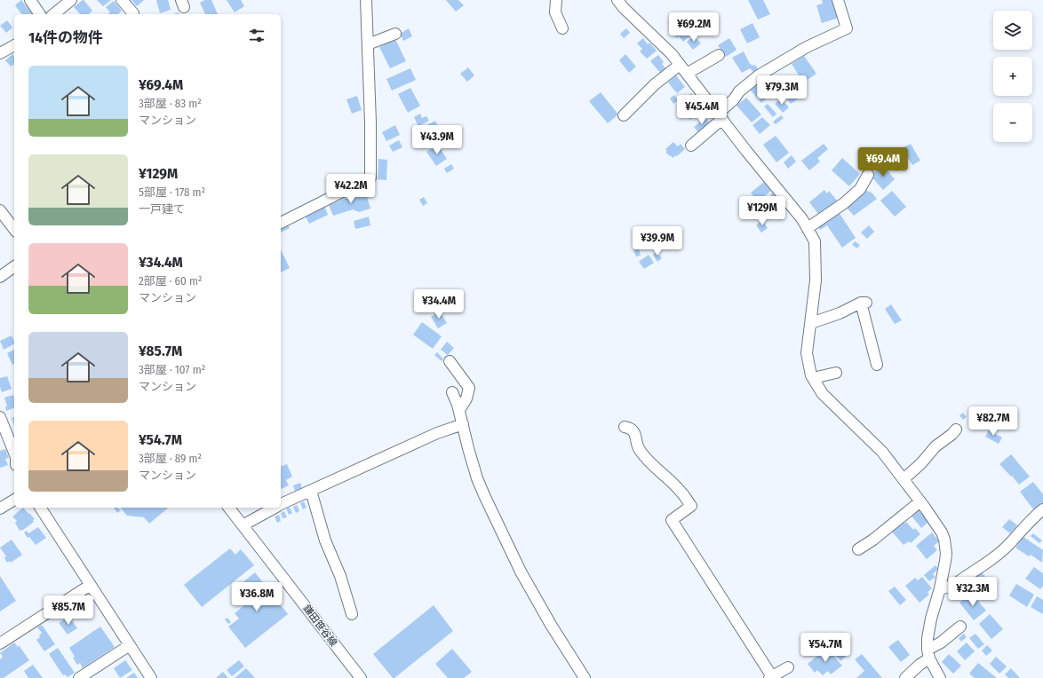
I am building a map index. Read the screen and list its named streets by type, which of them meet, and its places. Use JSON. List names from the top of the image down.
{
  "streets": {
    "street": ["鎌田笹谷線"]
  },
  "page": {
    "map_buttons": ["+", "−"],
    "price": [
      "¥69.2M",
      "¥79.3M",
      "¥45.4M",
      "¥43.9M",
      "¥69.4M",
      "¥42.2M",
      "¥129M",
      "¥39.9M",
      "¥34.4M",
      "¥82.7M",
      "¥32.3M",
      "¥36.8M",
      "¥85.7M",
      "¥54.7M"
    ],
    "heading": "14件の物件",
    "list": [
      {
        "name": "¥69.4M",
        "note": "3部屋 · 83 m² · マンション"
      },
      {
        "name": "¥129M",
        "note": "5部屋 · 178 m² · 一戸建て"
      },
      {
        "name": "¥34.4M",
        "note": "2部屋 · 60 m² · マンション"
      },
      {
        "name": "¥85.7M",
        "note": "3部屋 · 107 m² · マンション"
      },
      {
        "name": "¥54.7M",
        "note": "3部屋 · 89 m² · マンション"
      }
    ]
  }
}
